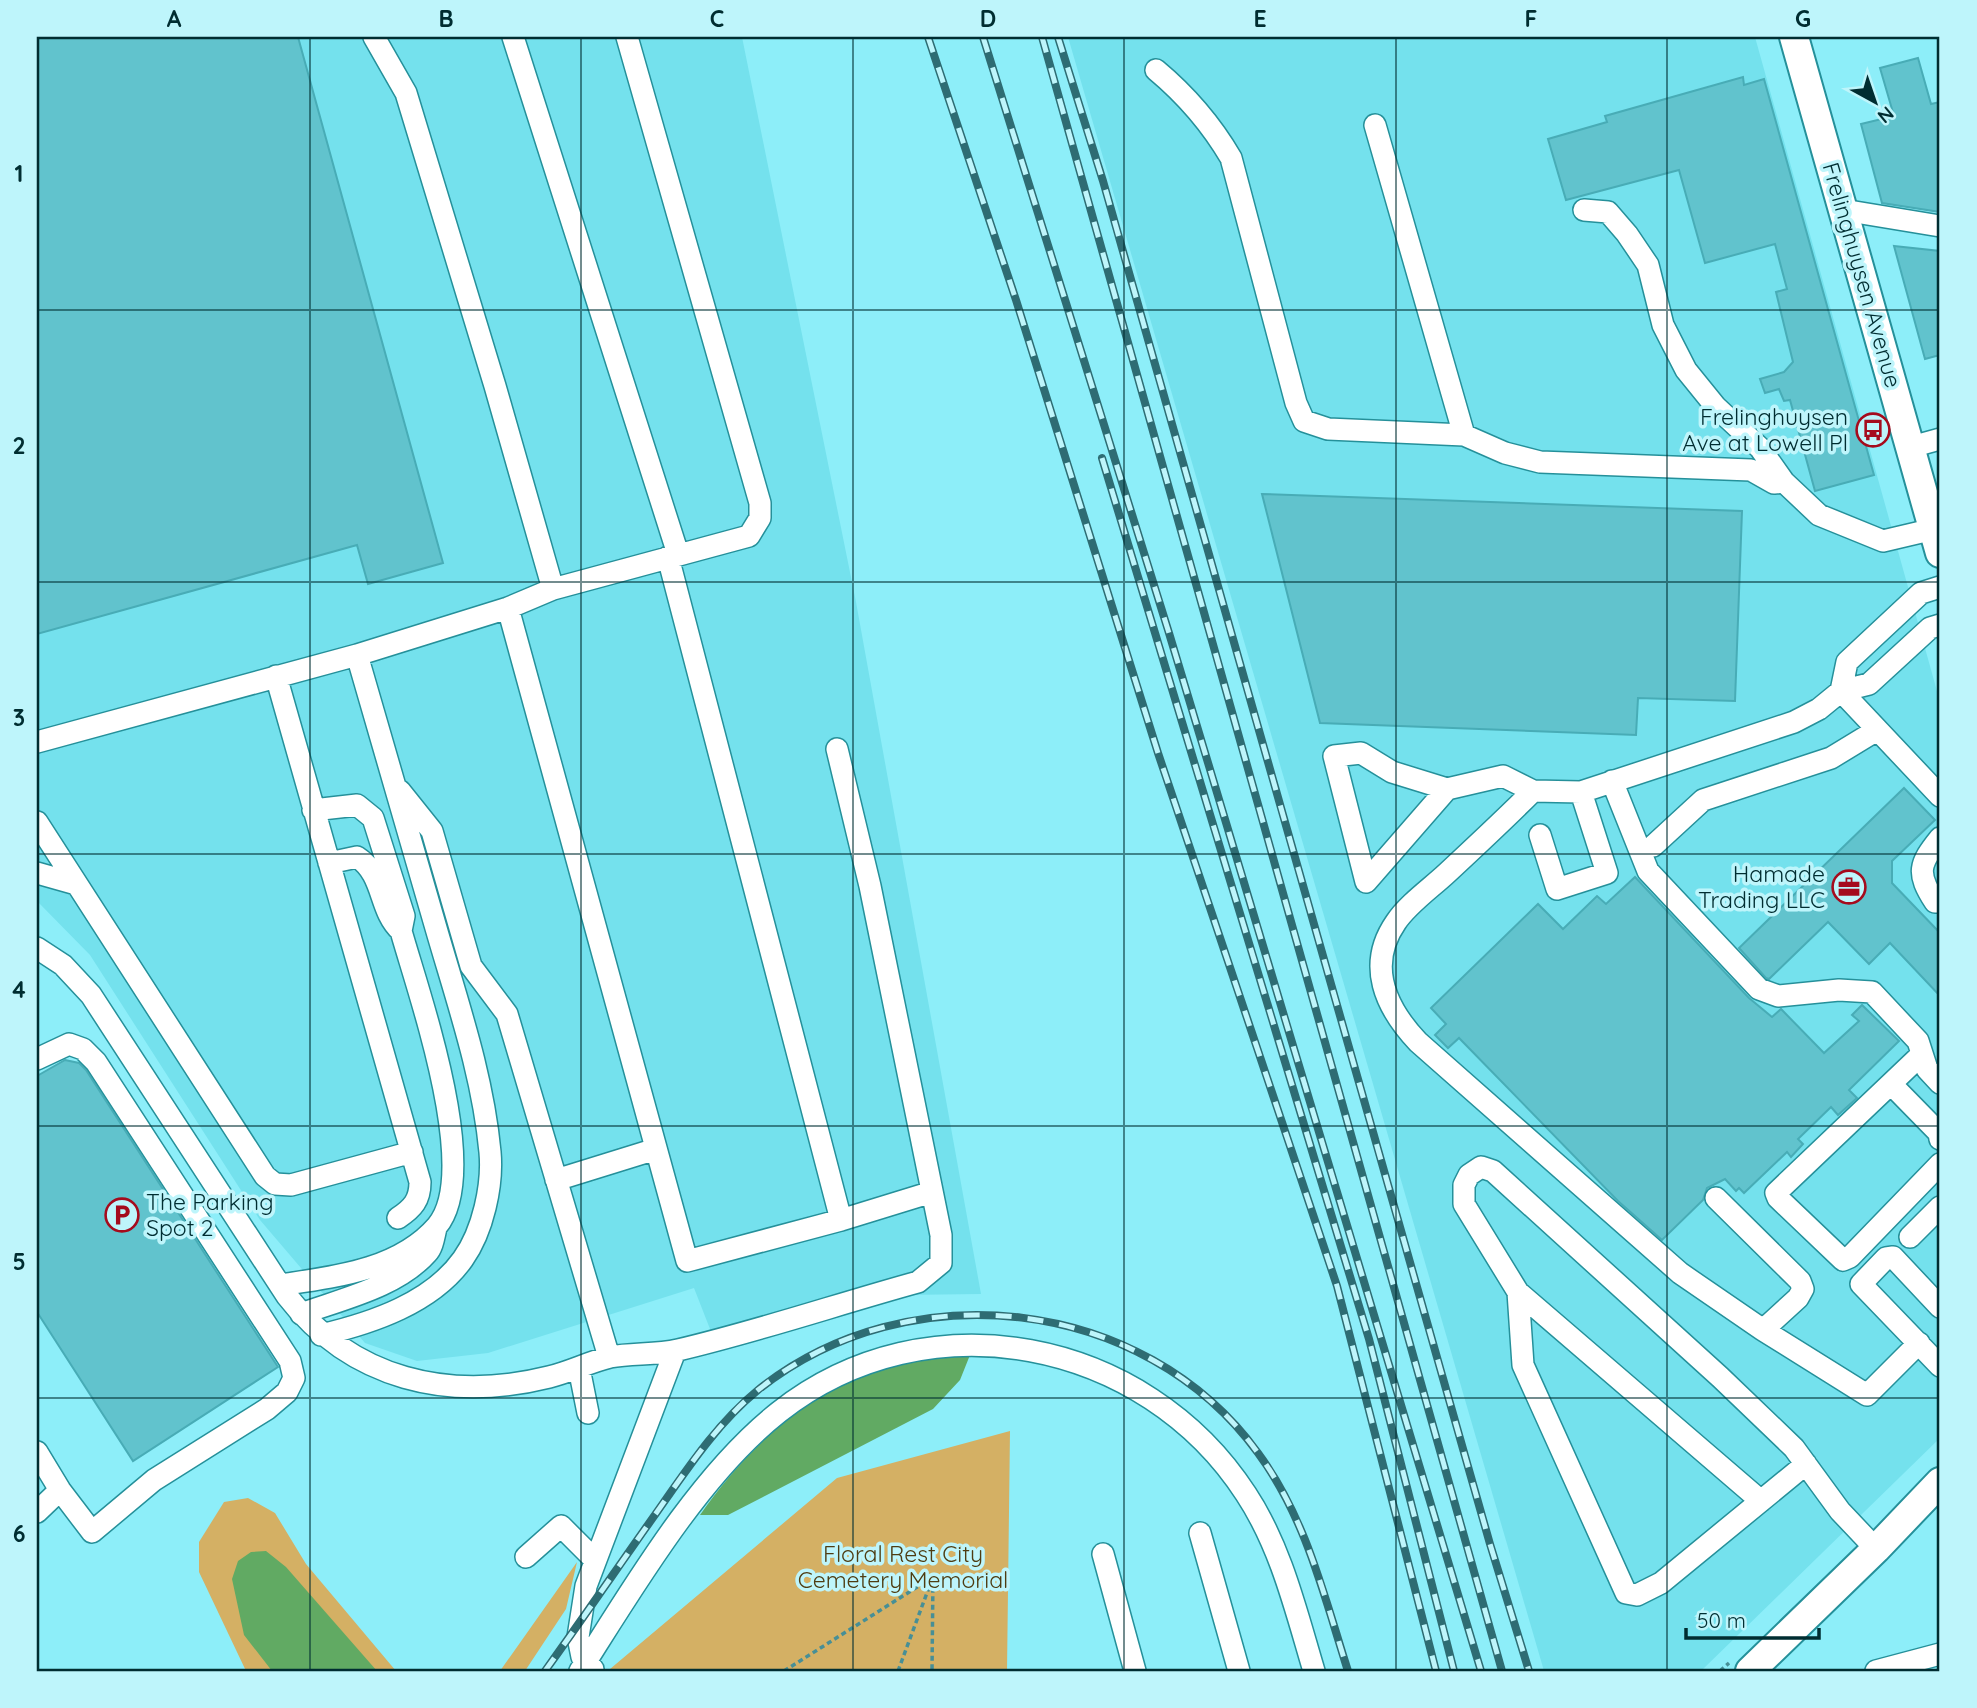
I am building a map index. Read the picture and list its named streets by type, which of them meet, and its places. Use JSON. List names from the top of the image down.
{
  "streets": {
    "main road": ["Frelinghuysen Avenue"]
  },
  "parks": ["Floral Rest City Cemetery Memorial"],
  "places": {
    "bus stop": ["Frelinghuysen Ave at Lowell Pl"],
    "office": ["Hamade Trading LLC"],
    "parking": ["The Parking Spot 2"]
  },
  "scale_bar": "50 m",
  "north": "bottom right",
  "grid": {
    "columns": [
      "A",
      "B",
      "C",
      "D",
      "E",
      "F",
      "G"
    ],
    "rows": [
      "1",
      "2",
      "3",
      "4",
      "5",
      "6"
    ]
  }
}
